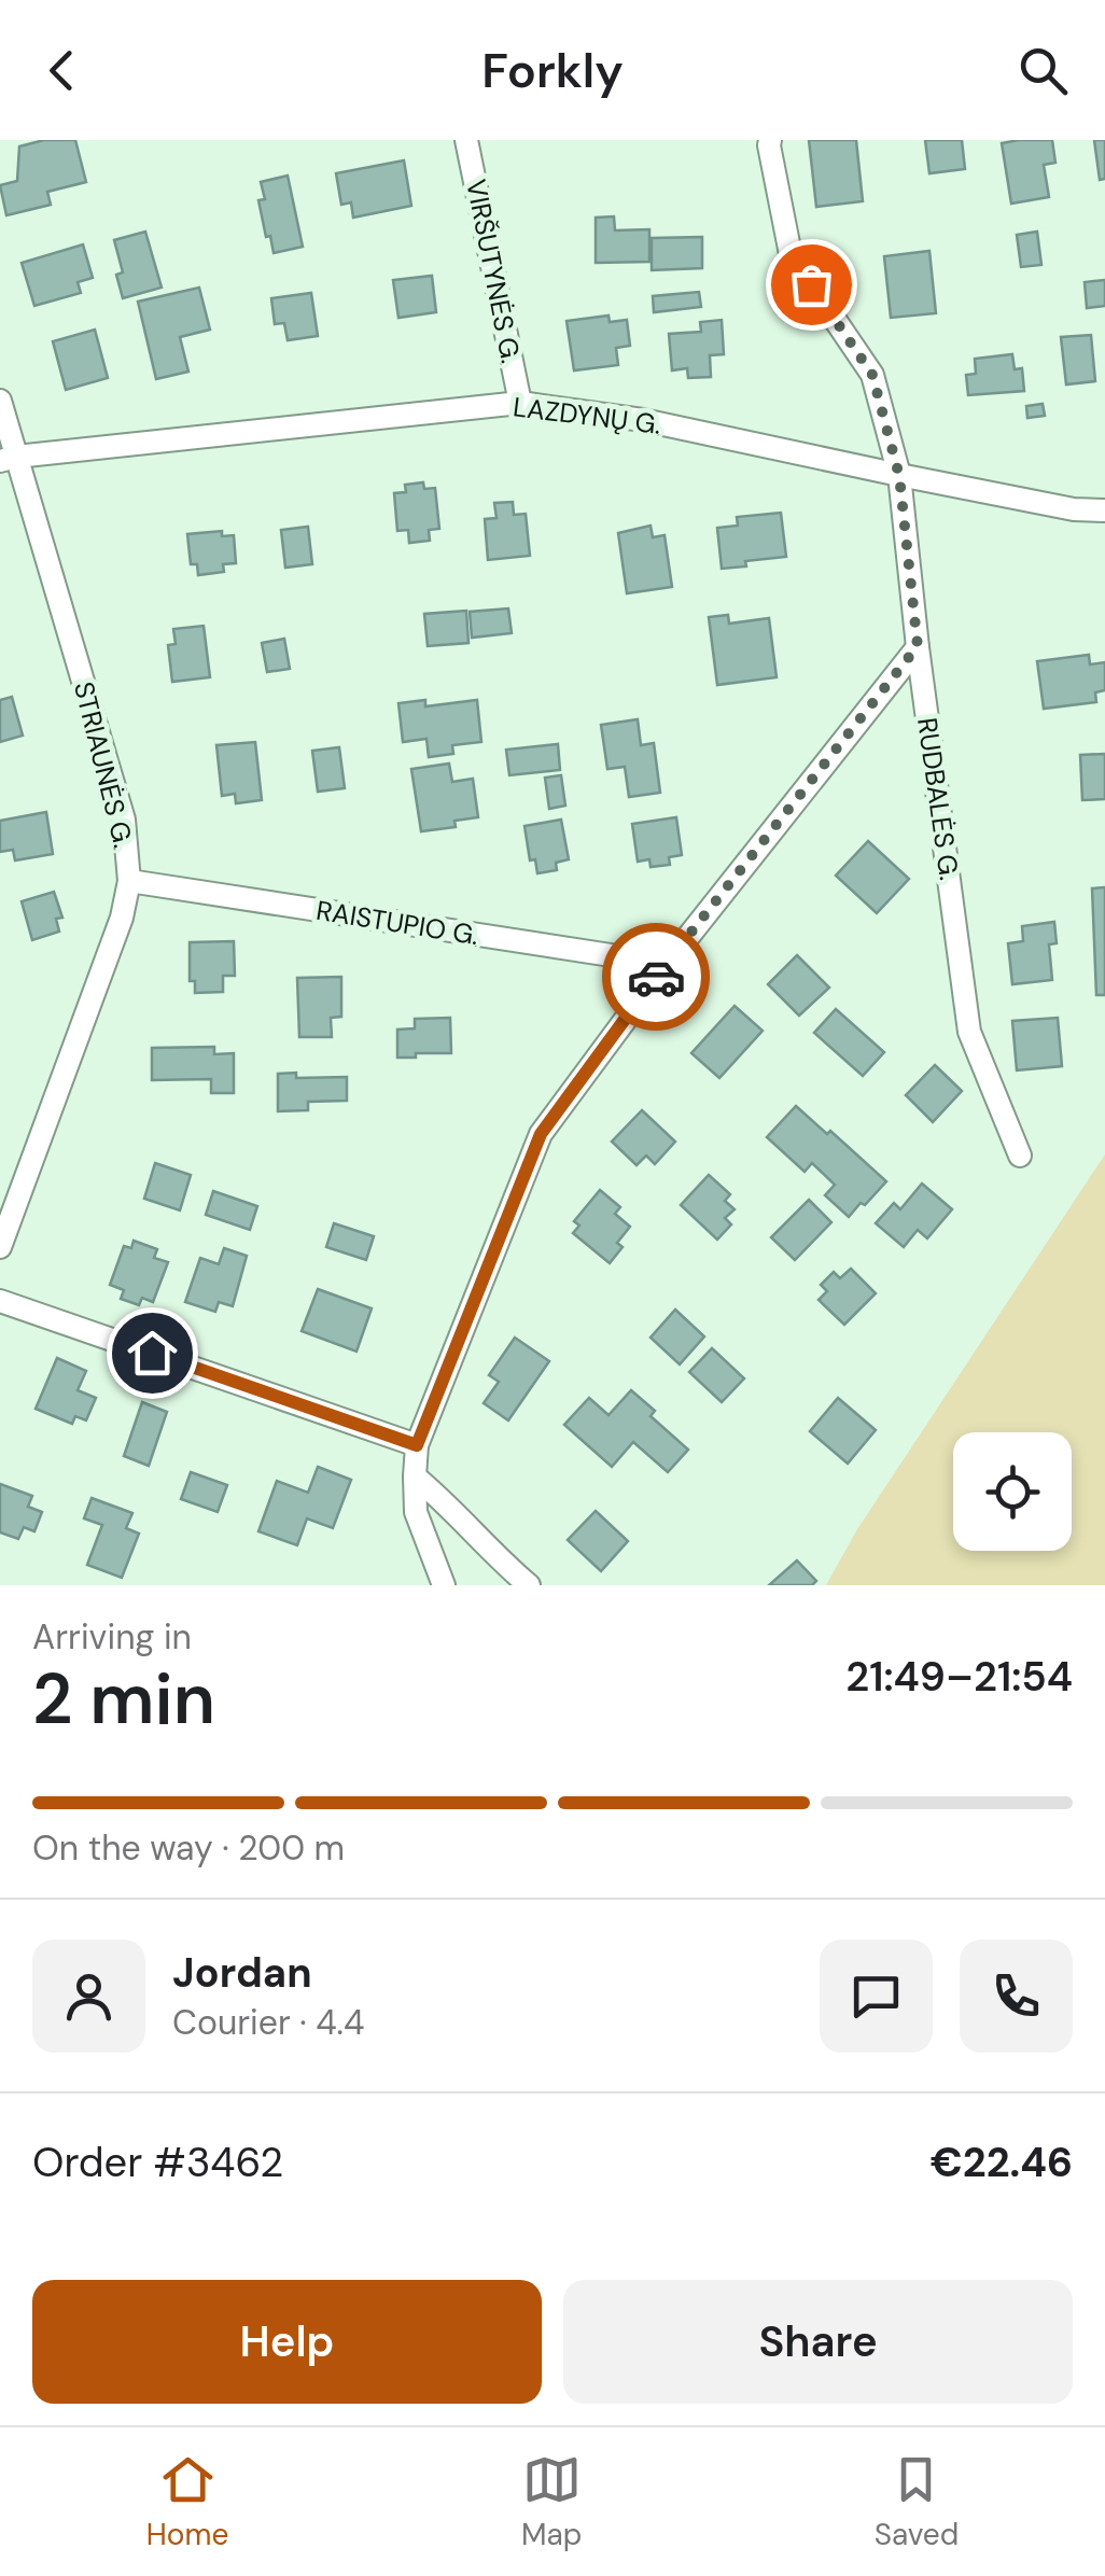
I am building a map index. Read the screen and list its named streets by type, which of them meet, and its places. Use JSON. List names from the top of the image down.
{
  "streets": {
    "street": [
      "VIRŠUTYNĖS G.",
      "LAZDYNŲ G.",
      "STRIAUNĖS G.",
      "RUDBALĖS G.",
      "RAISTUPIO G."
    ]
  },
  "crossings": [
    ["VIRŠUTYNĖS G.", "LAZDYNŲ G."],
    ["LAZDYNŲ G.", "STRIAUNĖS G."],
    ["LAZDYNŲ G.", "RUDBALĖS G."],
    ["STRIAUNĖS G.", "RAISTUPIO G."]
  ],
  "page": {
    "header": "Forkly",
    "heading": ["2 min", "Arriving in", "21:49–21:54"],
    "panel": [
      "Jordan",
      "Courier · 4.4",
      "Order #3462",
      "€22.46"
    ],
    "bar": "On the way · 200 m",
    "buttons": ["Help", "Share"],
    "tabs": ["Home", "Map", "Saved"]
  }
}
